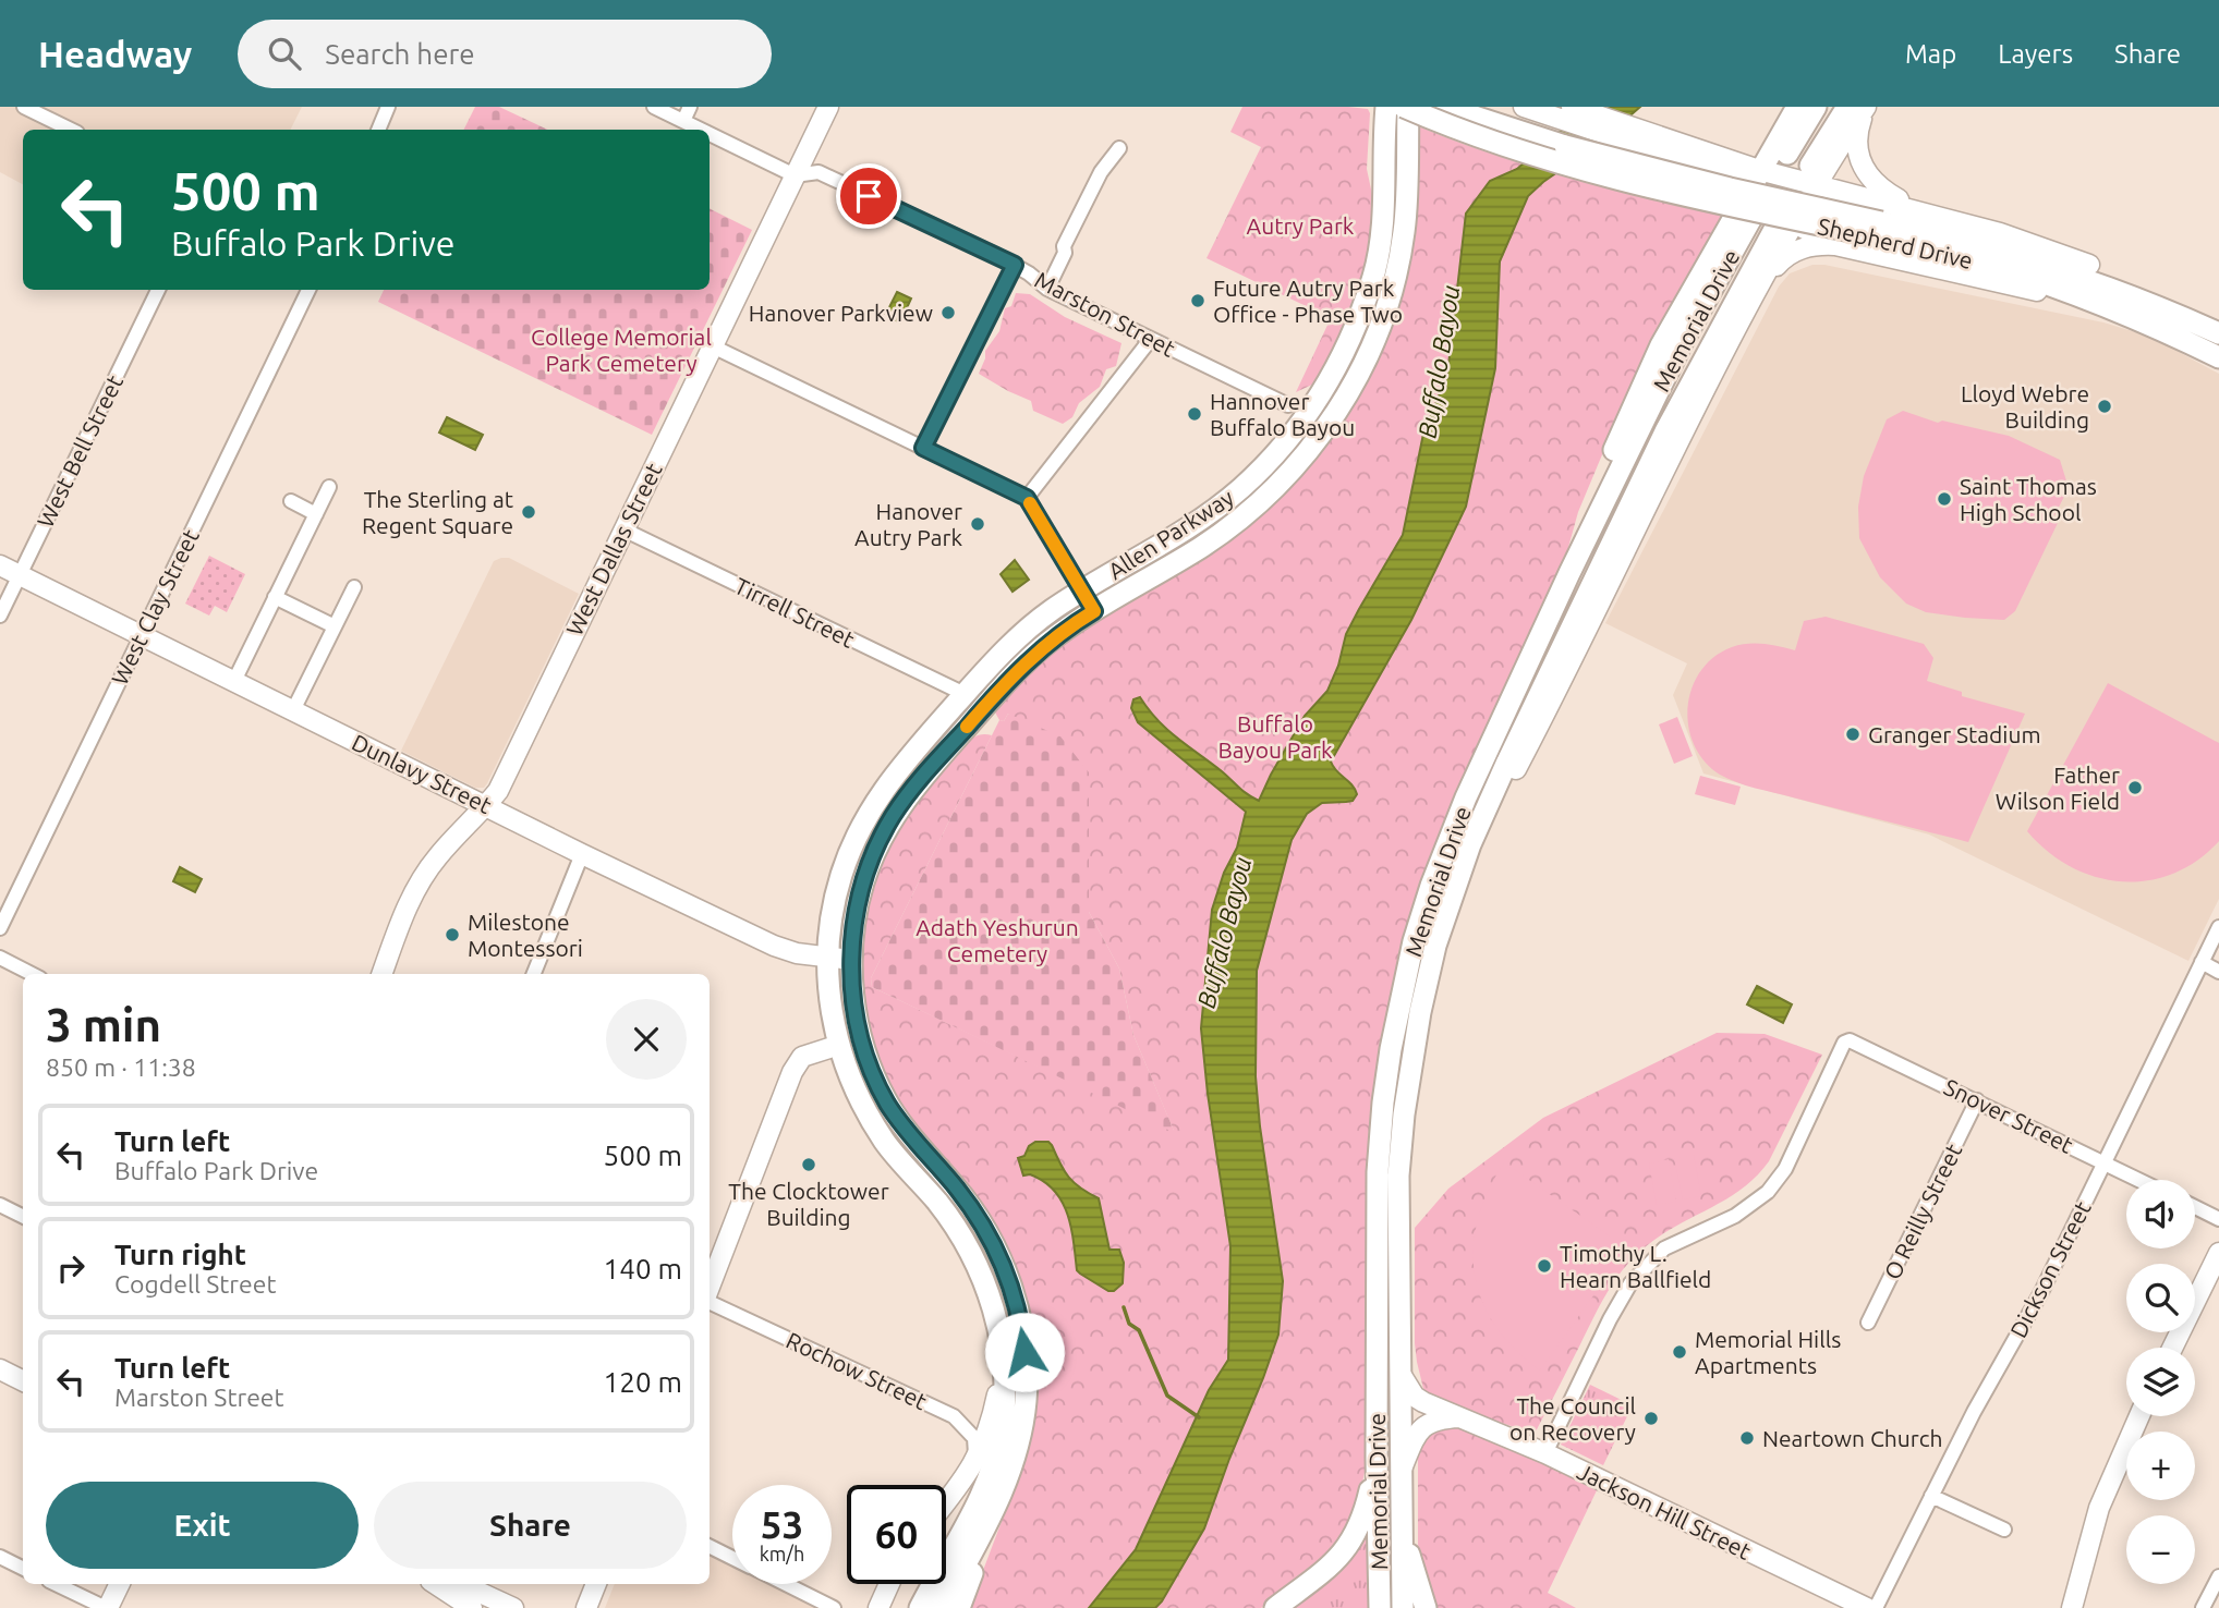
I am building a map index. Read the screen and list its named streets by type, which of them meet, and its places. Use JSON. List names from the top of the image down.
{
  "streets": {
    "main road": ["Shepherd Drive", "Memorial Drive", "Allen Parkway"],
    "street": [
      "Marston Street",
      "West Bell Street",
      "West Dallas Street",
      "West Clay Street",
      "Tirrell Street",
      "Dunlavy Street",
      "Snover Street",
      "O Reilly Street",
      "Dickson Street",
      "Rochow Street",
      "Jackson Hill Street"
    ]
  },
  "crossings": [
    ["Marston Street", "West Dallas Street"],
    ["Memorial Drive", "Jackson Hill Street"],
    ["West Bell Street", "Dunlavy Street"],
    ["Allen Parkway", "Tirrell Street"],
    ["Allen Parkway", "Dunlavy Street"],
    ["West Dallas Street", "Tirrell Street"],
    ["West Dallas Street", "Dunlavy Street"],
    ["West Clay Street", "Dunlavy Street"],
    ["Snover Street", "O Reilly Street"],
    ["Snover Street", "Dickson Street"],
    ["Snover Street", "Jackson Hill Street"]
  ],
  "water": ["Buffalo Bayou"],
  "parks": [
    "Autry Park",
    "College Memorial Park Cemetery",
    "Buffalo Bayou Park",
    "Adath Yeshurun Cemetery"
  ],
  "places": [
    "Future Autry Park Office - Phase Two",
    "Hanover Parkview",
    "Lloyd Webre Building",
    "Hannover Buffalo Bayou",
    "Saint Thomas High School",
    "The Sterling at Regent Square",
    "Hanover Autry Park",
    "Granger Stadium",
    "Father Wilson Field",
    "Milestone Montessori",
    "The Clocktower Building",
    "Timothy L. Hearn Ballfield",
    "Memorial Hills Apartments",
    "The Council on Recovery",
    "Neartown Church"
  ],
  "page": {
    "header": "Headway",
    "search": "Search here",
    "nav": ["Map", "Layers", "Share"],
    "turn": ["500 m", "Buffalo Park Drive"],
    "heading": ["3 min", "850 m · 11:38"],
    "list": [
      {
        "name": "Turn left",
        "note": "Buffalo Park Drive",
        "value": "500 m"
      },
      {
        "name": "Turn right",
        "note": "Cogdell Street",
        "value": "140 m"
      },
      {
        "name": "Turn left",
        "note": "Marston Street",
        "value": "120 m"
      }
    ],
    "map_buttons": ["+", "−"],
    "buttons": ["Exit", "Share"],
    "speed": "53 km/h",
    "limit": "60"
  }
}
